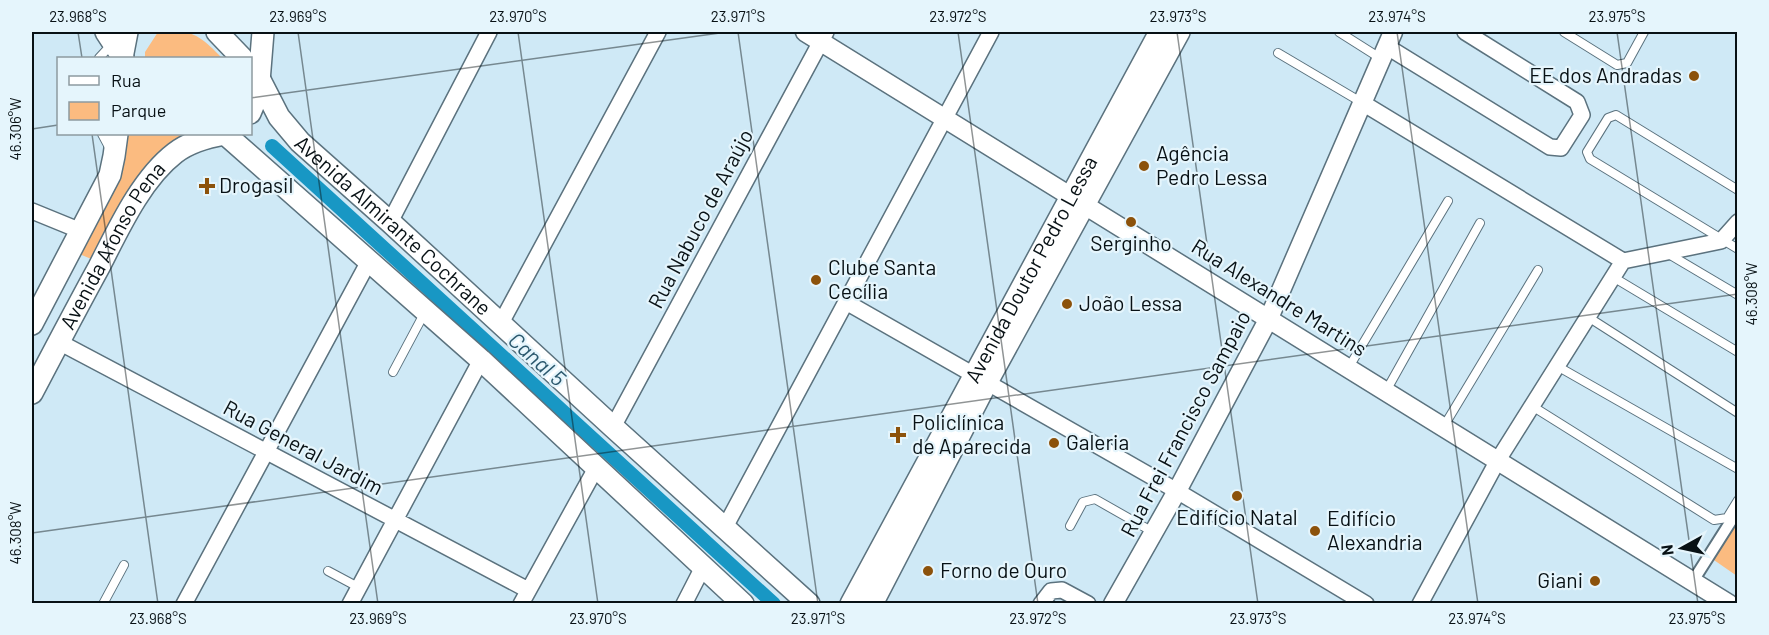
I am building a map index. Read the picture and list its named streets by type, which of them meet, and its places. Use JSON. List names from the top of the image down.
{
  "streets": {
    "main road": ["Avenida Almirante Cochrane", "Avenida Afonso Pena", "Avenida Doutor Pedro Lessa"],
    "street": [
      "Rua Nabuco de Araújo",
      "Rua Alexandre Martins",
      "Rua Frei Francisco Sampaio",
      "Rua General Jardim"
    ]
  },
  "crossings": [
    ["Rua Nabuco de Araújo", "Avenida Almirante Cochrane"],
    ["Rua Nabuco de Araújo", "Rua Alexandre Martins"],
    ["Avenida Afonso Pena", "Rua General Jardim"],
    ["Avenida Doutor Pedro Lessa", "Rua Alexandre Martins"],
    ["Rua Alexandre Martins", "Rua Frei Francisco Sampaio"]
  ],
  "water": ["Canal 5"],
  "places": {
    "other": [
      "EE dos Andradas",
      "Agência Pedro Lessa",
      "Serginho",
      "Clube Santa Cecília",
      "João Lessa",
      "Galeria",
      "Edifício Natal",
      "Edifício Alexandria",
      "Forno de Ouro",
      "Giani"
    ],
    "health": ["Drogasil", "Policlínica de Aparecida"]
  },
  "legend": ["Rua", "Parque"],
  "north": "left",
  "coordinates": [
    "23.968°S",
    "23.969°S",
    "23.970°S",
    "23.971°S",
    "23.972°S",
    "23.973°S",
    "23.974°S",
    "23.975°S",
    "46.306°W",
    "46.308°W"
  ]
}
